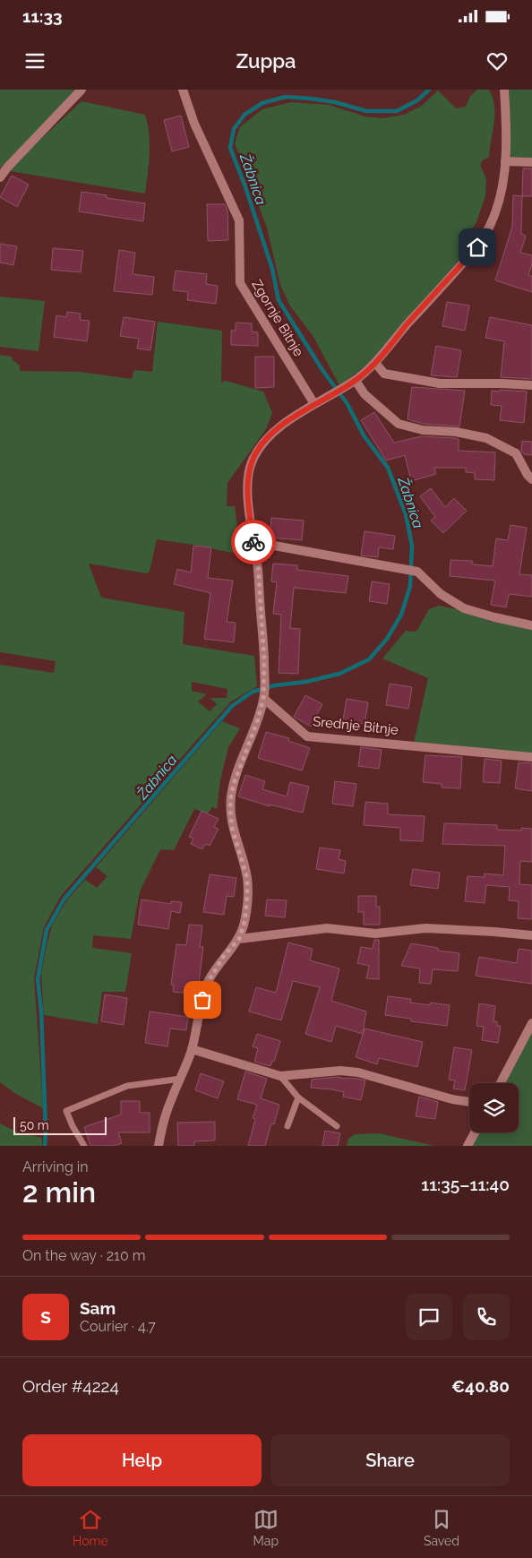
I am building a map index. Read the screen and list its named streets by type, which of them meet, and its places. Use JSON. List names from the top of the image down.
{
  "streets": {
    "street": ["Zgornje Bitnje", "Srednje Bitnje"]
  },
  "water": ["Žabnica"],
  "scale_bar": "50 m",
  "page": {
    "status": "11:33",
    "header": "Zuppa",
    "scale": "50 m",
    "heading": ["2 min", "Arriving in", "11:35–11:40"],
    "panel": [
      "Sam",
      "Courier · 4.7",
      "Order #4224",
      "€40.80"
    ],
    "bar": "On the way · 210 m",
    "round": "S",
    "buttons": ["Help", "Share"],
    "tabs": ["Home", "Map", "Saved"]
  }
}
